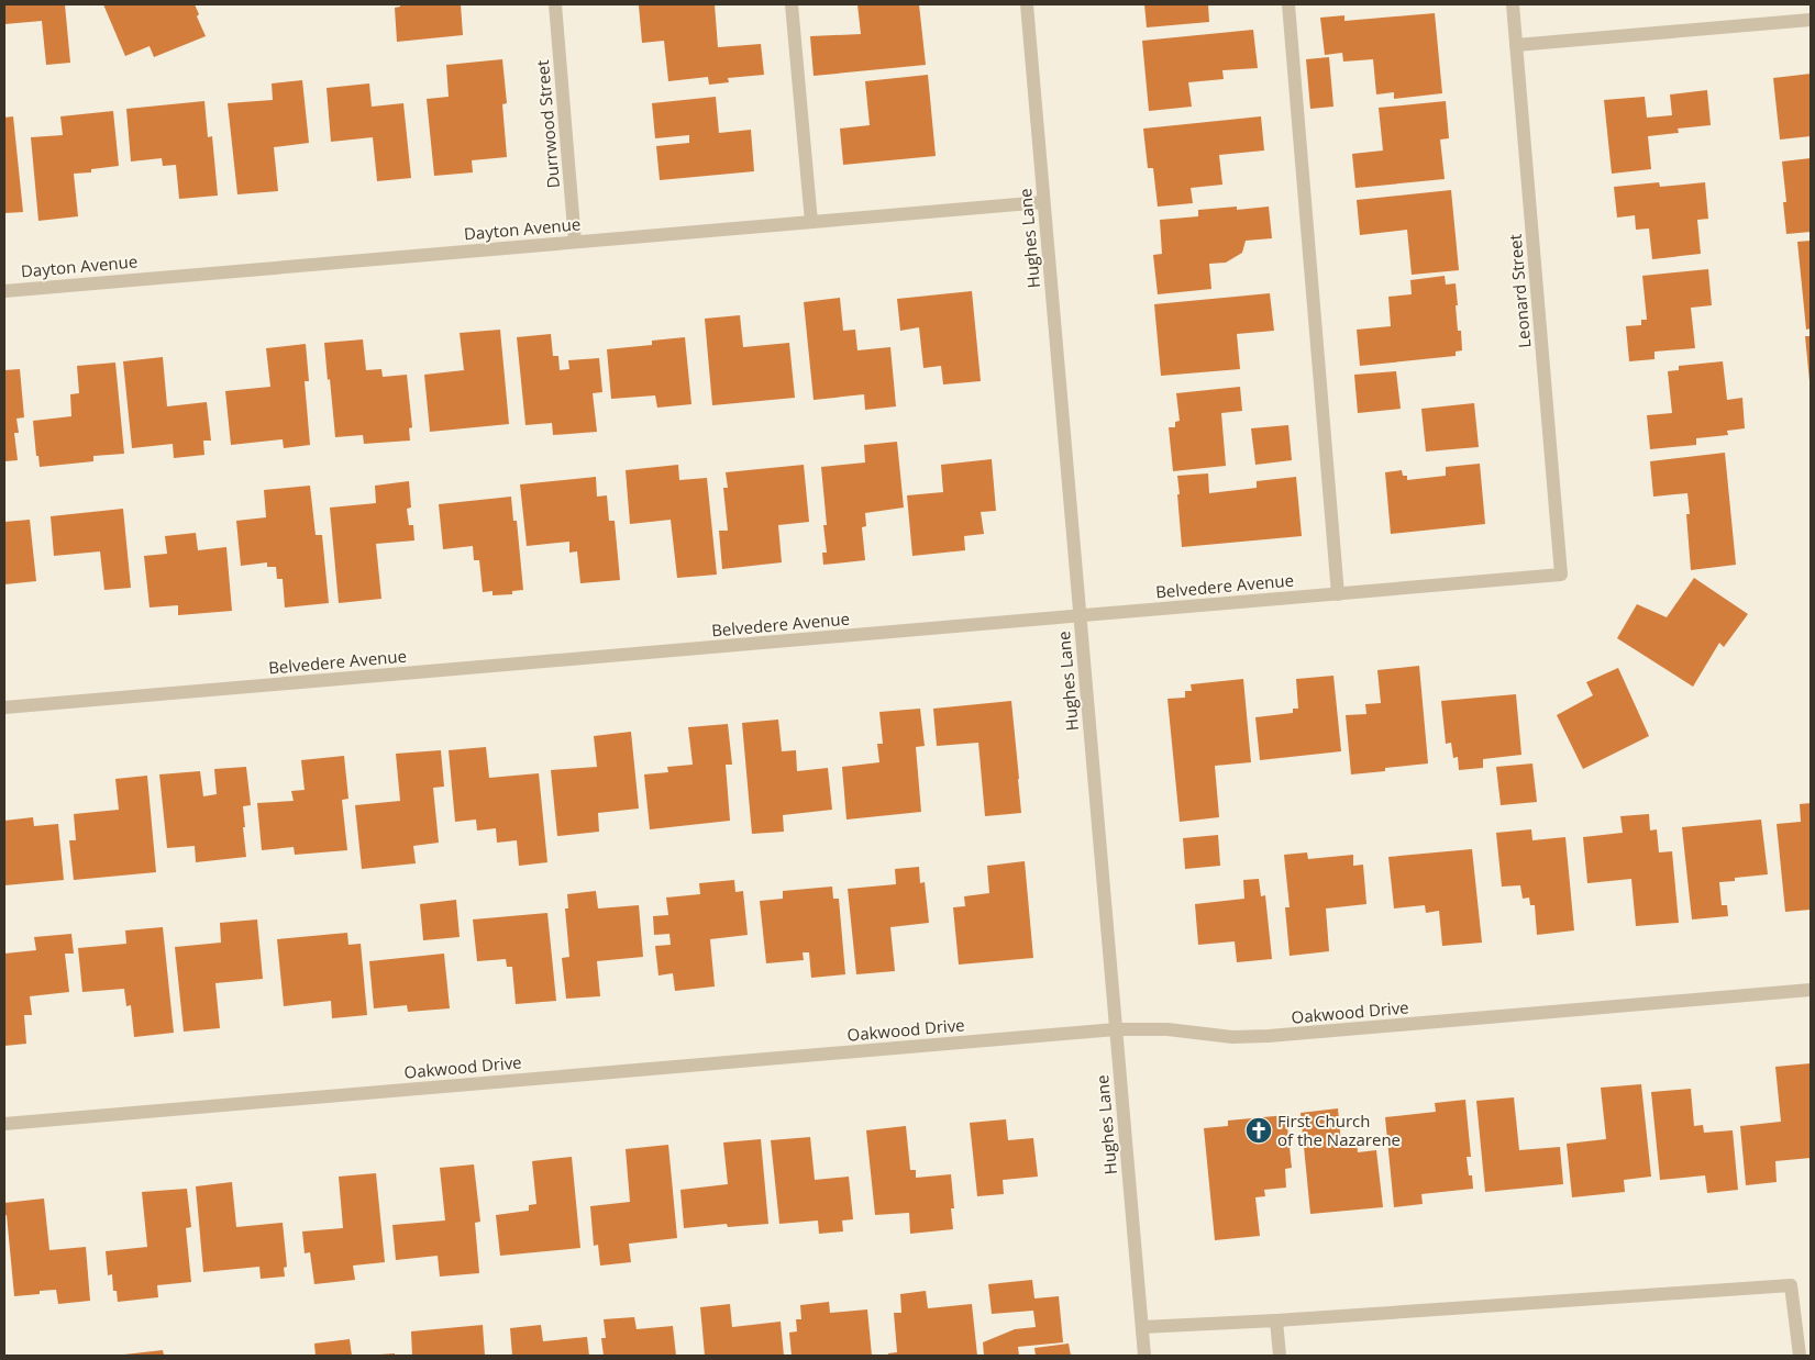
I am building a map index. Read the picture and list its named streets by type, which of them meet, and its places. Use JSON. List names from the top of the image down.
{
  "streets": {
    "street": [
      "Durrwood Street",
      "Dayton Avenue",
      "Hughes Lane",
      "Leonard Street",
      "Belvedere Avenue",
      "Oakwood Drive"
    ]
  },
  "crossings": [
    ["Durrwood Street", "Dayton Avenue"],
    ["Dayton Avenue", "Hughes Lane"],
    ["Hughes Lane", "Belvedere Avenue"],
    ["Hughes Lane", "Oakwood Drive"],
    ["Leonard Street", "Belvedere Avenue"]
  ],
  "places": {
    "church": ["First Church of the Nazarene"]
  }
}
